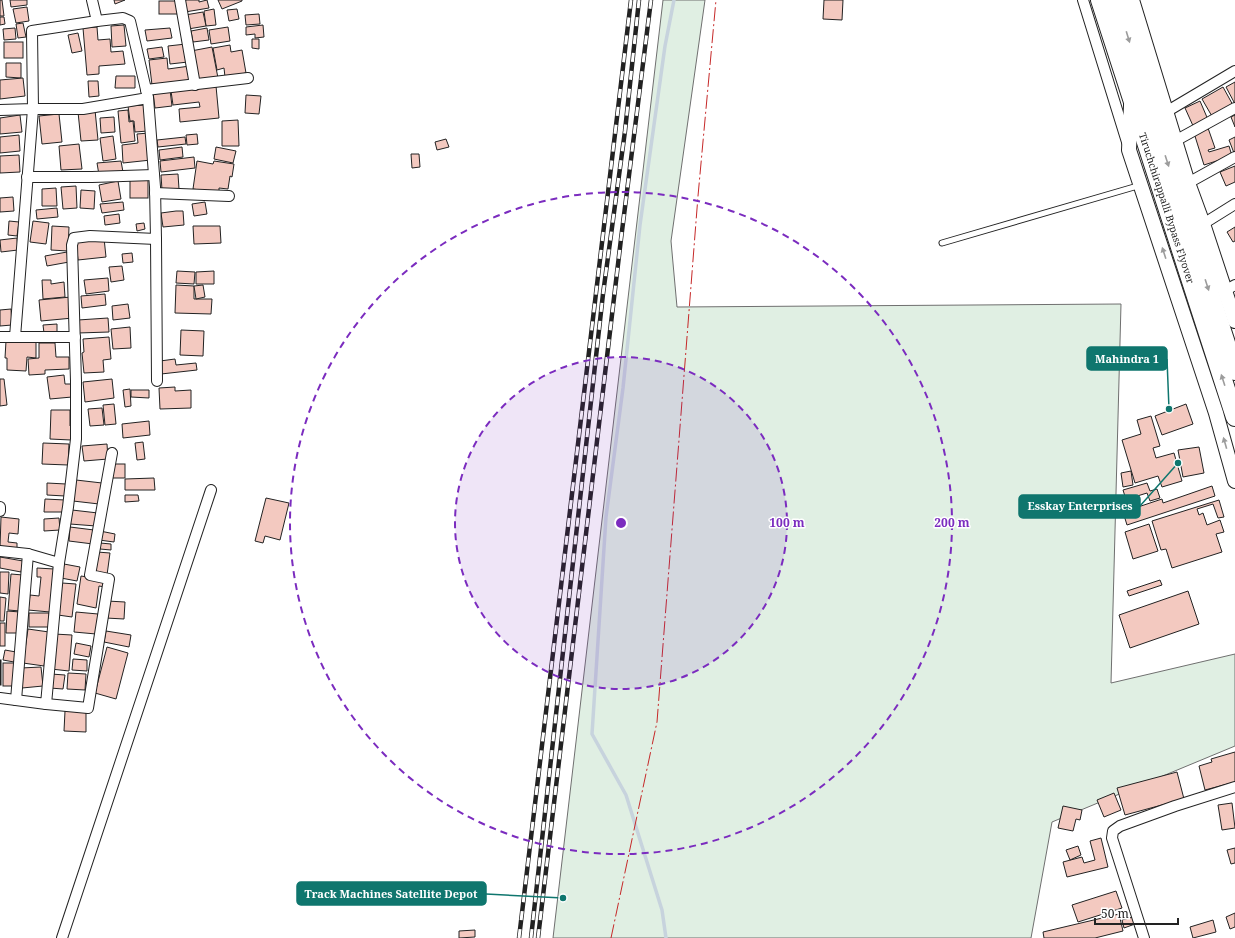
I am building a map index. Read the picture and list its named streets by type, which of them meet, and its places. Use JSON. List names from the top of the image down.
{
  "streets": {
    "highway": ["Tiruchchirappalli Bypass Flyover"]
  },
  "places": ["Mahindra 1", "Esskay Enterprises", "Track Machines Satellite Depot"],
  "scale_bar": "50 m",
  "rings": ["100 m", "200 m"]
}
